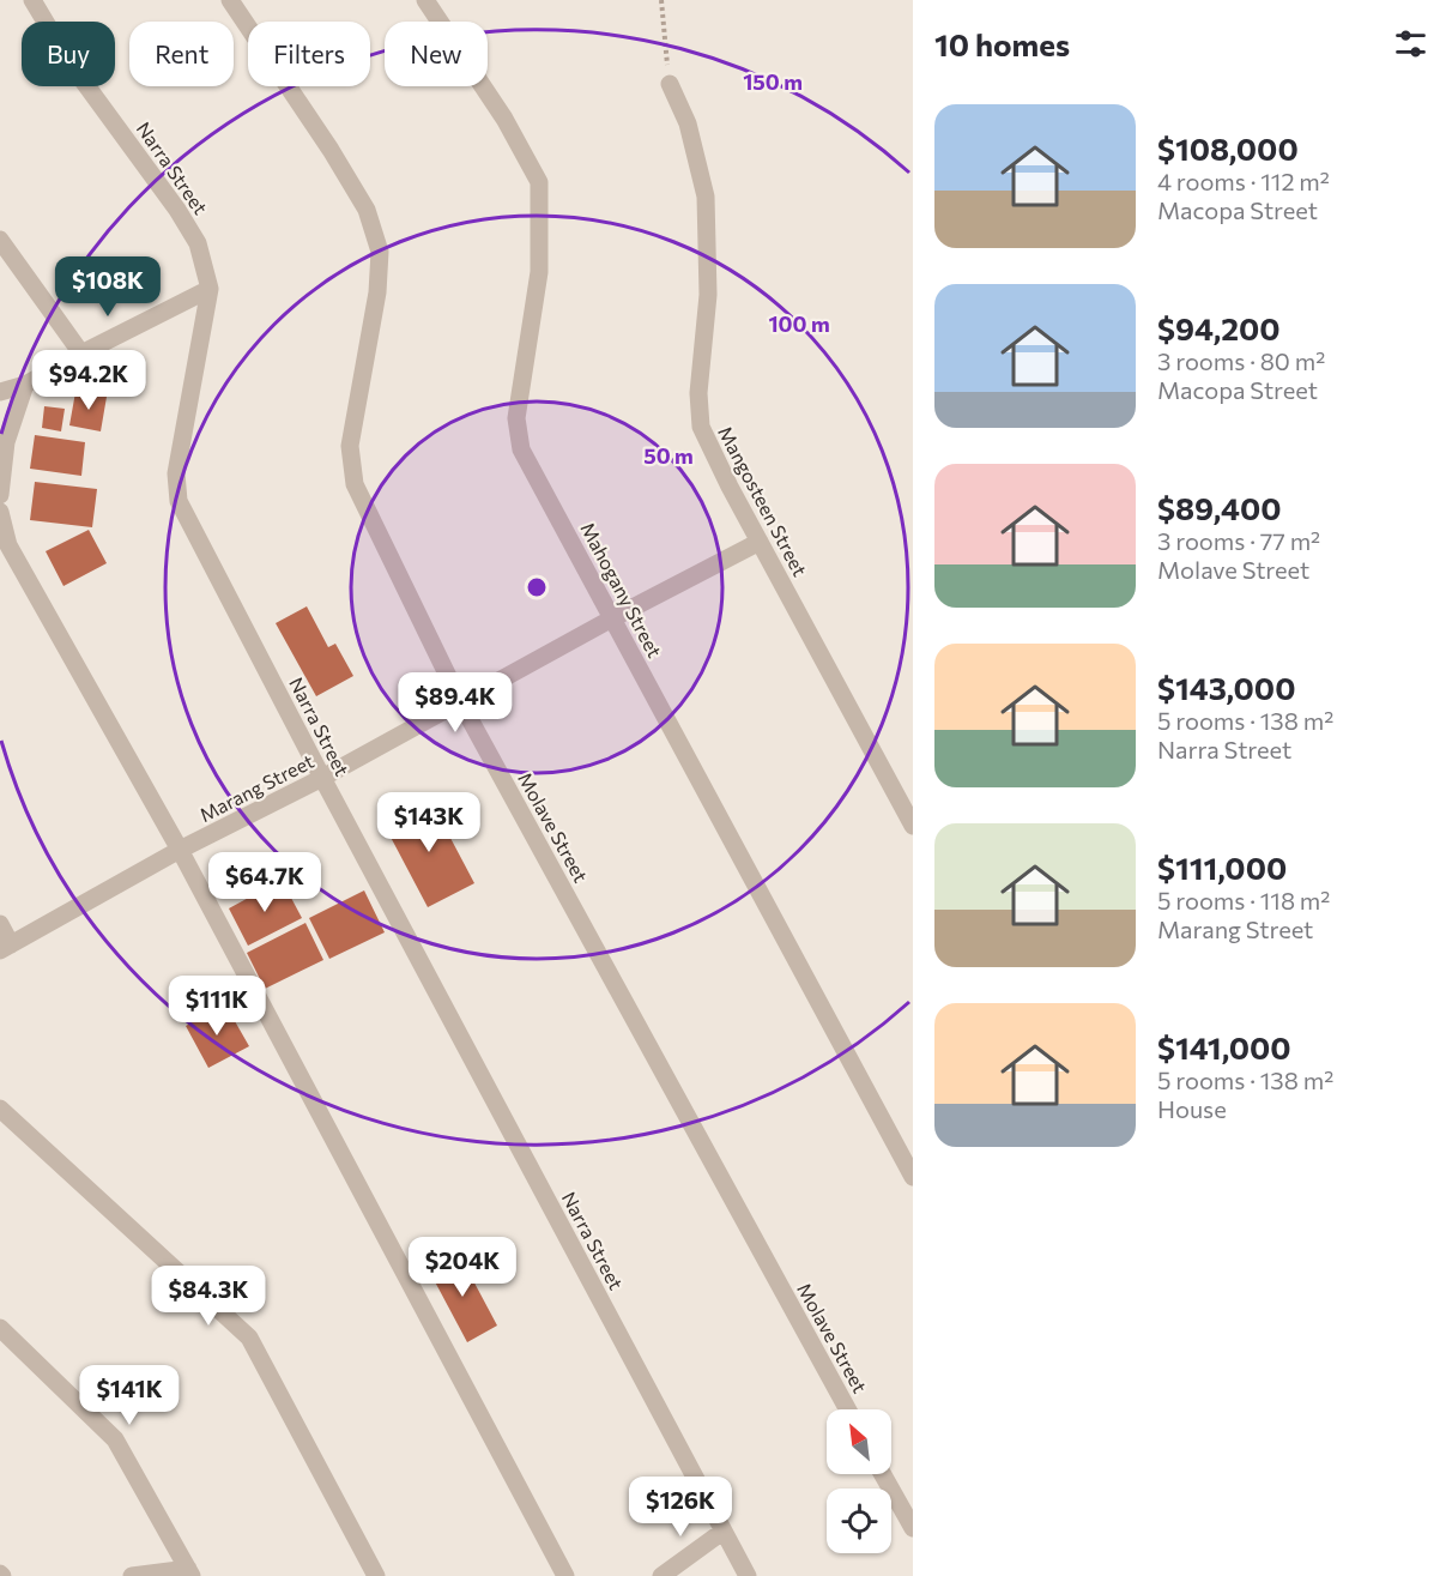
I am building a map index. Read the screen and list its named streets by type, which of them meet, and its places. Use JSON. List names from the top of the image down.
{
  "streets": {
    "street": [
      "Narra Street",
      "Mangosteen Street",
      "Mahogany Street",
      "Marang Street",
      "Molave Street"
    ]
  },
  "crossings": [
    ["Narra Street", "Marang Street"],
    ["Mangosteen Street", "Marang Street"],
    ["Mahogany Street", "Marang Street"],
    ["Marang Street", "Molave Street"]
  ],
  "north": "top left",
  "page": {
    "heading": "10 homes",
    "chip": [
      "Buy",
      "Rent",
      "Filters",
      "New"
    ],
    "list": [
      {
        "name": "$108,000",
        "note": "4 rooms · 112 m² · Macopa Street"
      },
      {
        "name": "$94,200",
        "note": "3 rooms · 80 m² · Macopa Street"
      },
      {
        "name": "$89,400",
        "note": "3 rooms · 77 m² · Molave Street"
      },
      {
        "name": "$143,000",
        "note": "5 rooms · 138 m² · Narra Street"
      },
      {
        "name": "$111,000",
        "note": "5 rooms · 118 m² · Marang Street"
      },
      {
        "name": "$141,000",
        "note": "5 rooms · 138 m² · House"
      }
    ],
    "price": [
      "$108K",
      "$94.2K",
      "$89.4K",
      "$143K",
      "$64.7K",
      "$111K",
      "$204K",
      "$84.3K",
      "$141K",
      "$126K"
    ]
  },
  "rings": ["150 m", "100 m", "50 m"]
}
